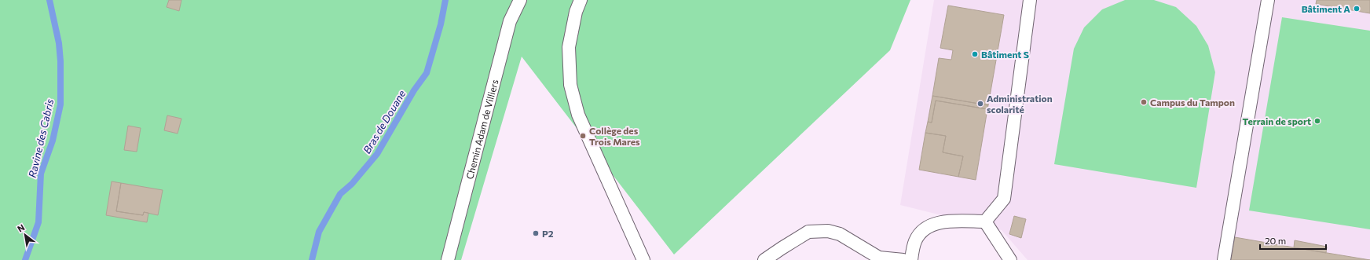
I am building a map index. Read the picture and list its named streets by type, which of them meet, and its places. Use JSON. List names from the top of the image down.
{
  "streets": {
    "lane": ["Chemin Adam de Villiers"]
  },
  "water": ["Bras de Douane", "Ravine des Cabris"],
  "places": [
    "Bâtiment A",
    "Bâtiment S",
    "Campus du Tampon",
    "Administration scolarité",
    "Terrain de sport",
    "Collège des Trois Mares",
    "P2"
  ],
  "scale_bar": "20 m",
  "north": "top left"
}
